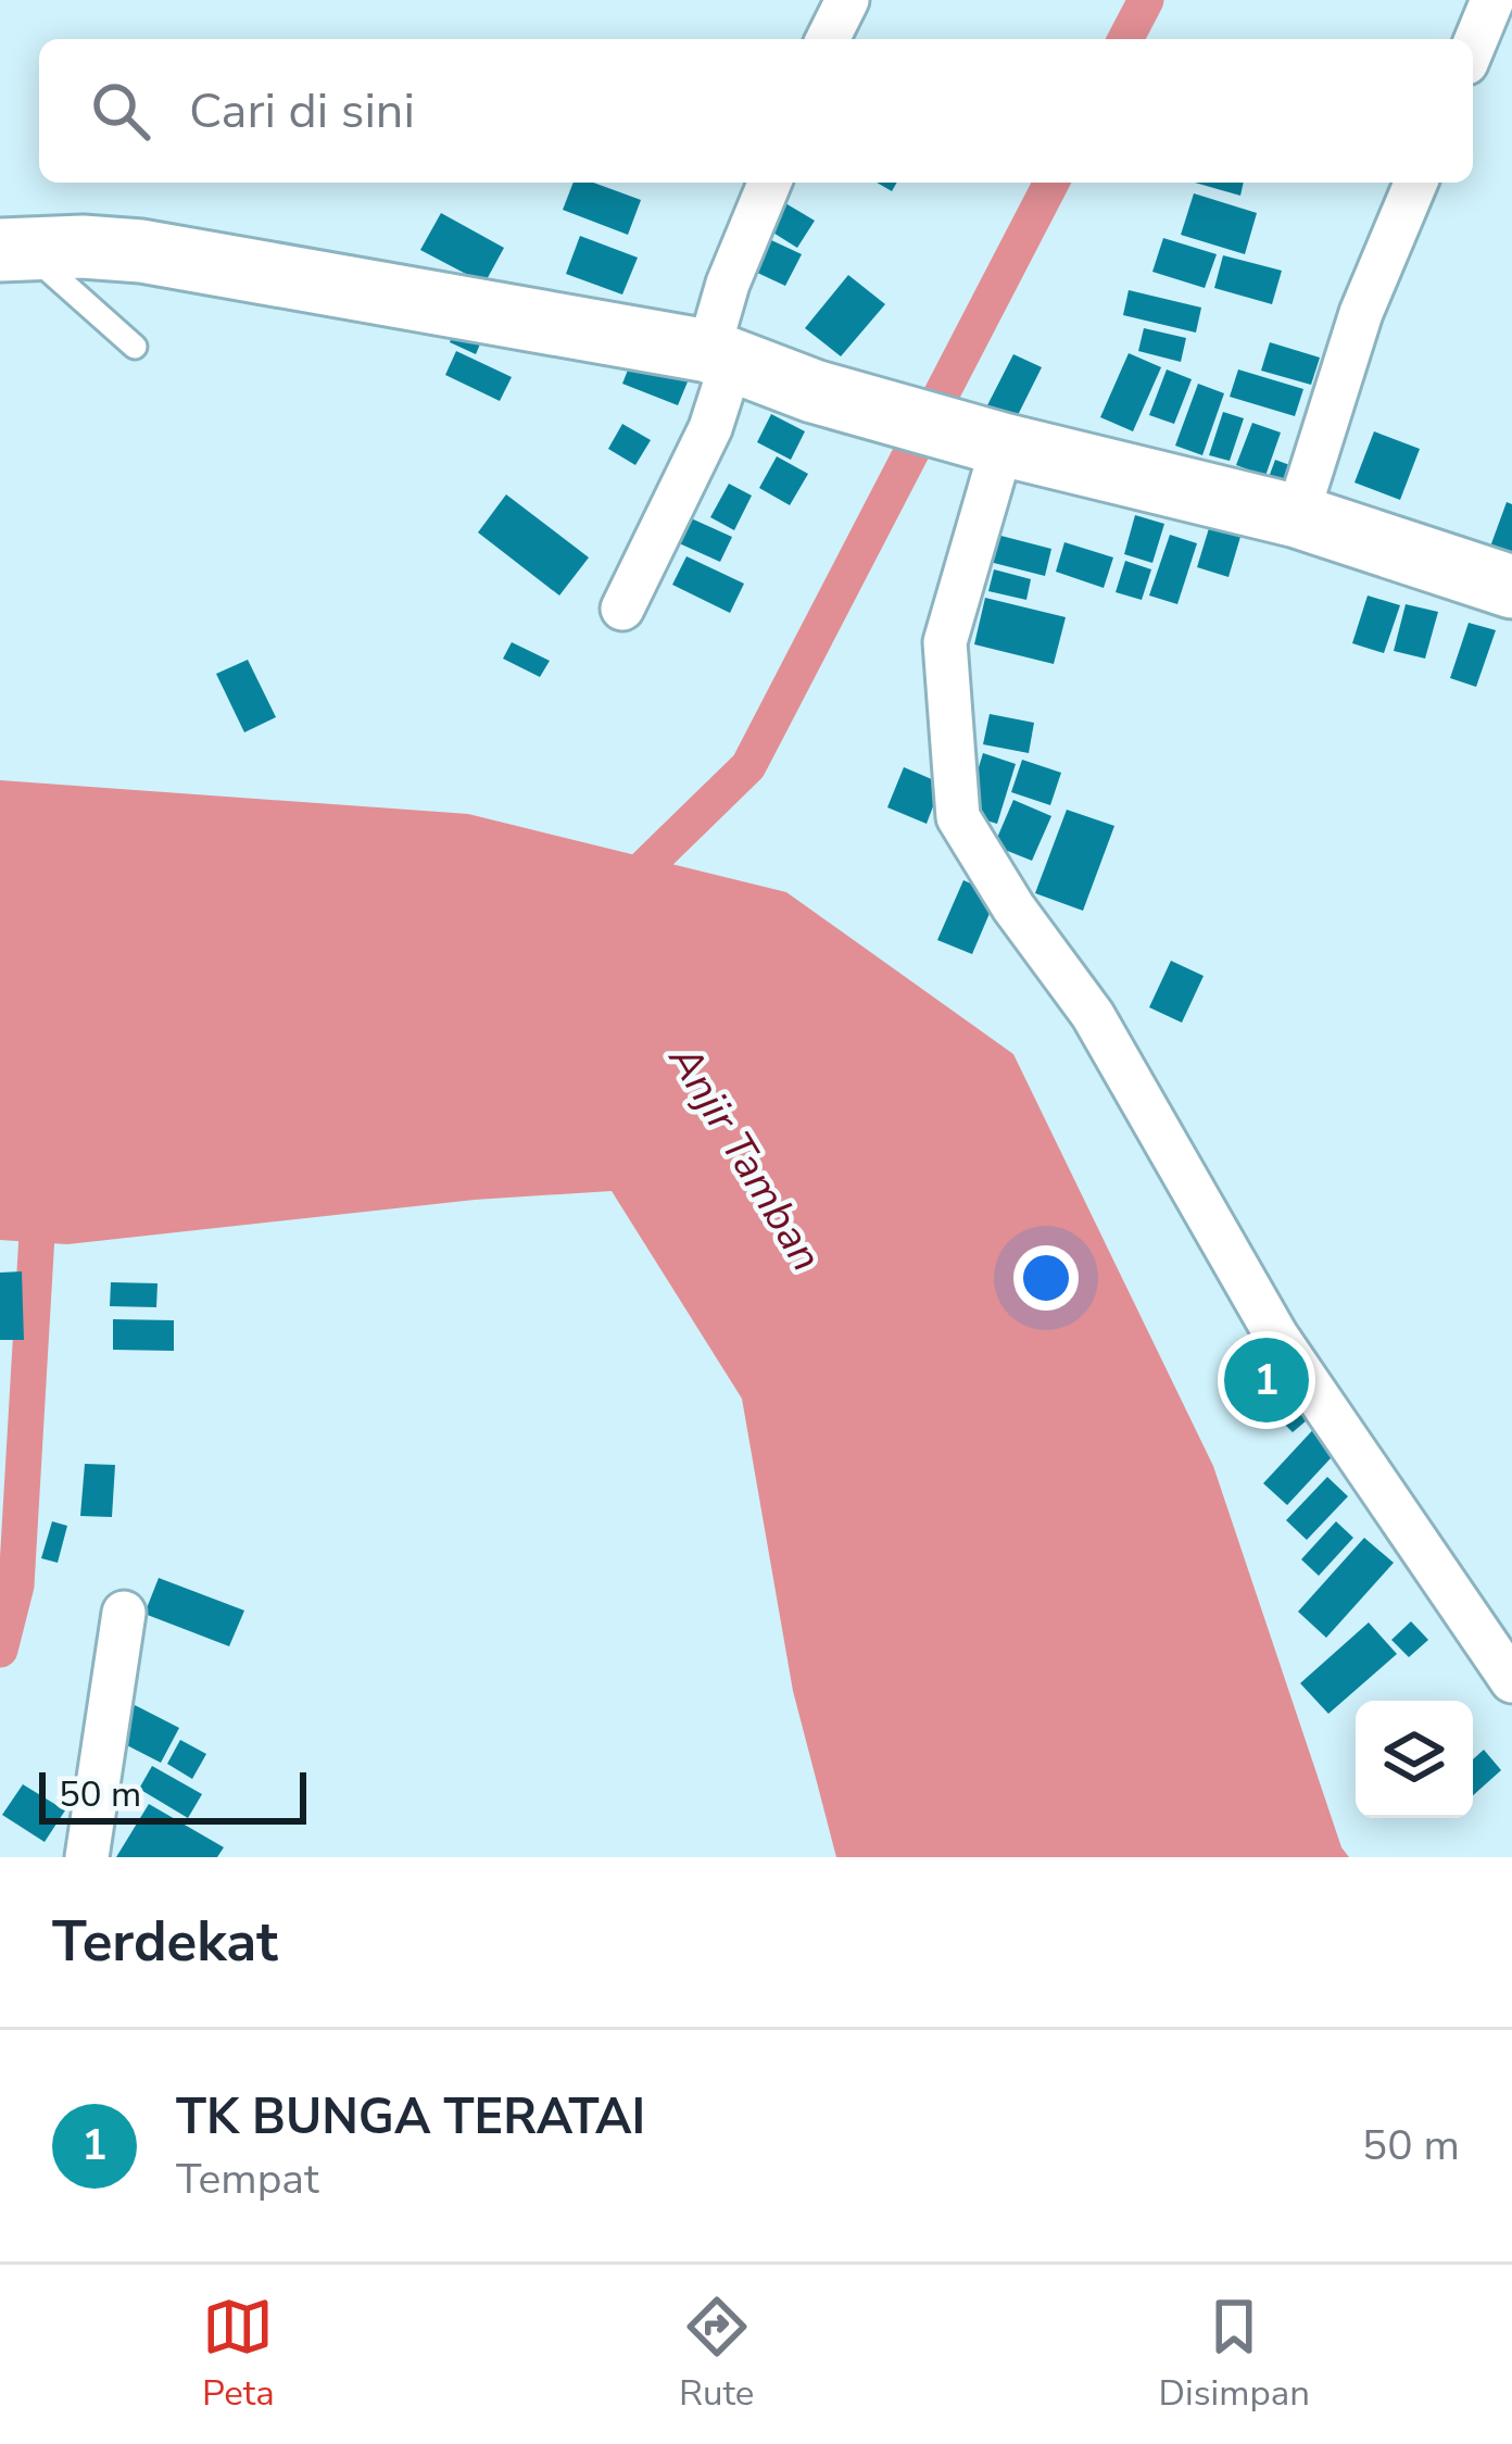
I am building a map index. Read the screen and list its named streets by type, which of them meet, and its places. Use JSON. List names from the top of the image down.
{
  "water": ["Anjir Tamban"],
  "scale_bar": "50 m",
  "page": {
    "search": "Cari di sini",
    "pins": "1",
    "scale": "50 m",
    "heading": "Terdekat",
    "list": [
      {
        "mark": "1",
        "name": "TK BUNGA TERATAI",
        "note": "Tempat",
        "value": "50 m"
      }
    ],
    "nav": ["Peta", "Rute", "Disimpan"]
  }
}
